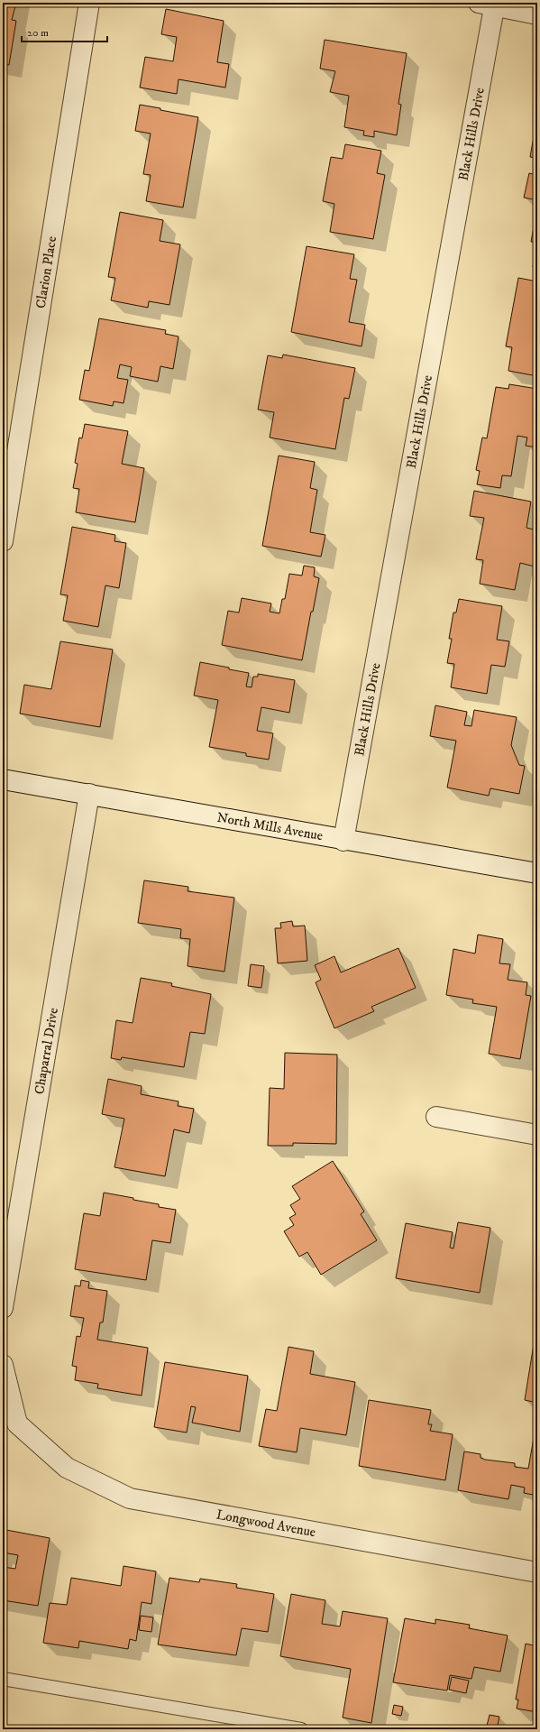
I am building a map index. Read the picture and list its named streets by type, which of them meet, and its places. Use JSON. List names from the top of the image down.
{
  "streets": {
    "street": [
      "Black Hills Drive",
      "Clarion Place",
      "North Mills Avenue",
      "Chaparral Drive",
      "Longwood Avenue"
    ]
  },
  "crossings": [
    ["Black Hills Drive", "North Mills Avenue"],
    ["North Mills Avenue", "Chaparral Drive"]
  ],
  "scale_bar": "20 m"
}
